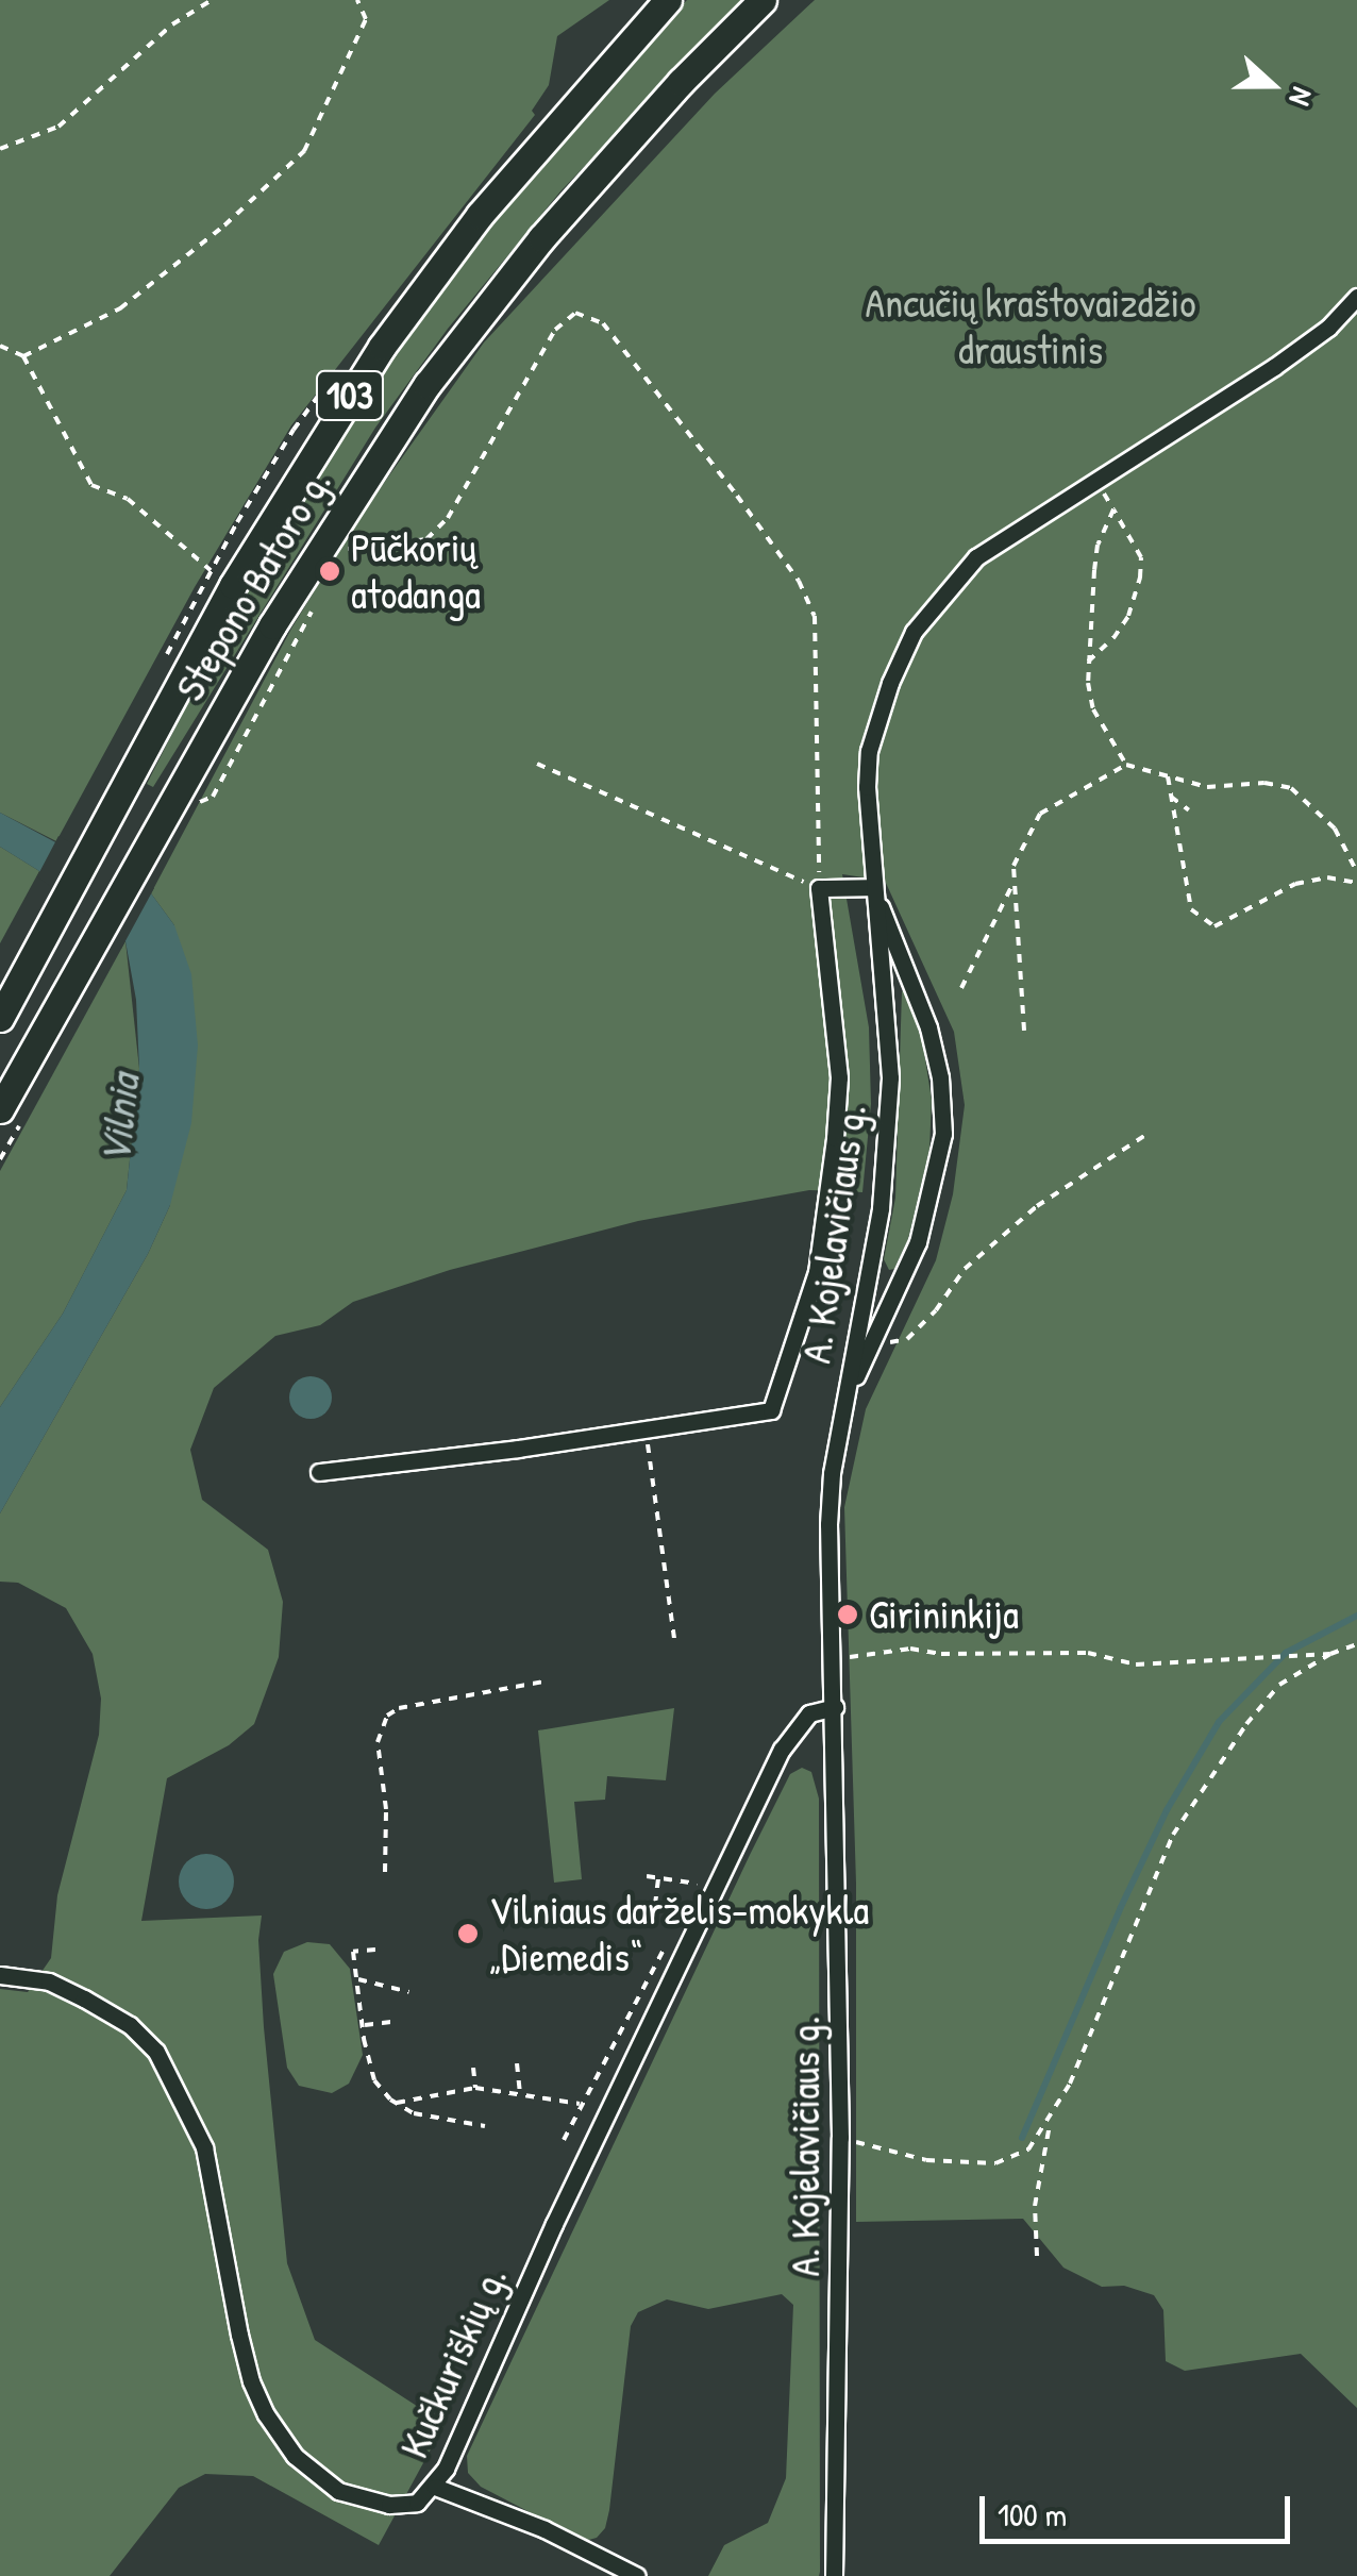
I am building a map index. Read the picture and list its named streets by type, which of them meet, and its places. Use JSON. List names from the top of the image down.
{
  "streets": {
    "main road": ["103", "Stepono Batoro g."],
    "street": ["A. Kojelavičiaus g.", "Kučkuriškių g."]
  },
  "crossings": [
    ["A. Kojelavičiaus g.", "Kučkuriškių g."]
  ],
  "water": ["Vilnia"],
  "parks": ["Ancučių kraštovaizdžio draustinis"],
  "places": ["Pūčkorių atodanga", "Girininkija", "Vilniaus darželis-mokykla „Diemedis“"],
  "scale_bar": "100 m",
  "north": "right"
}
